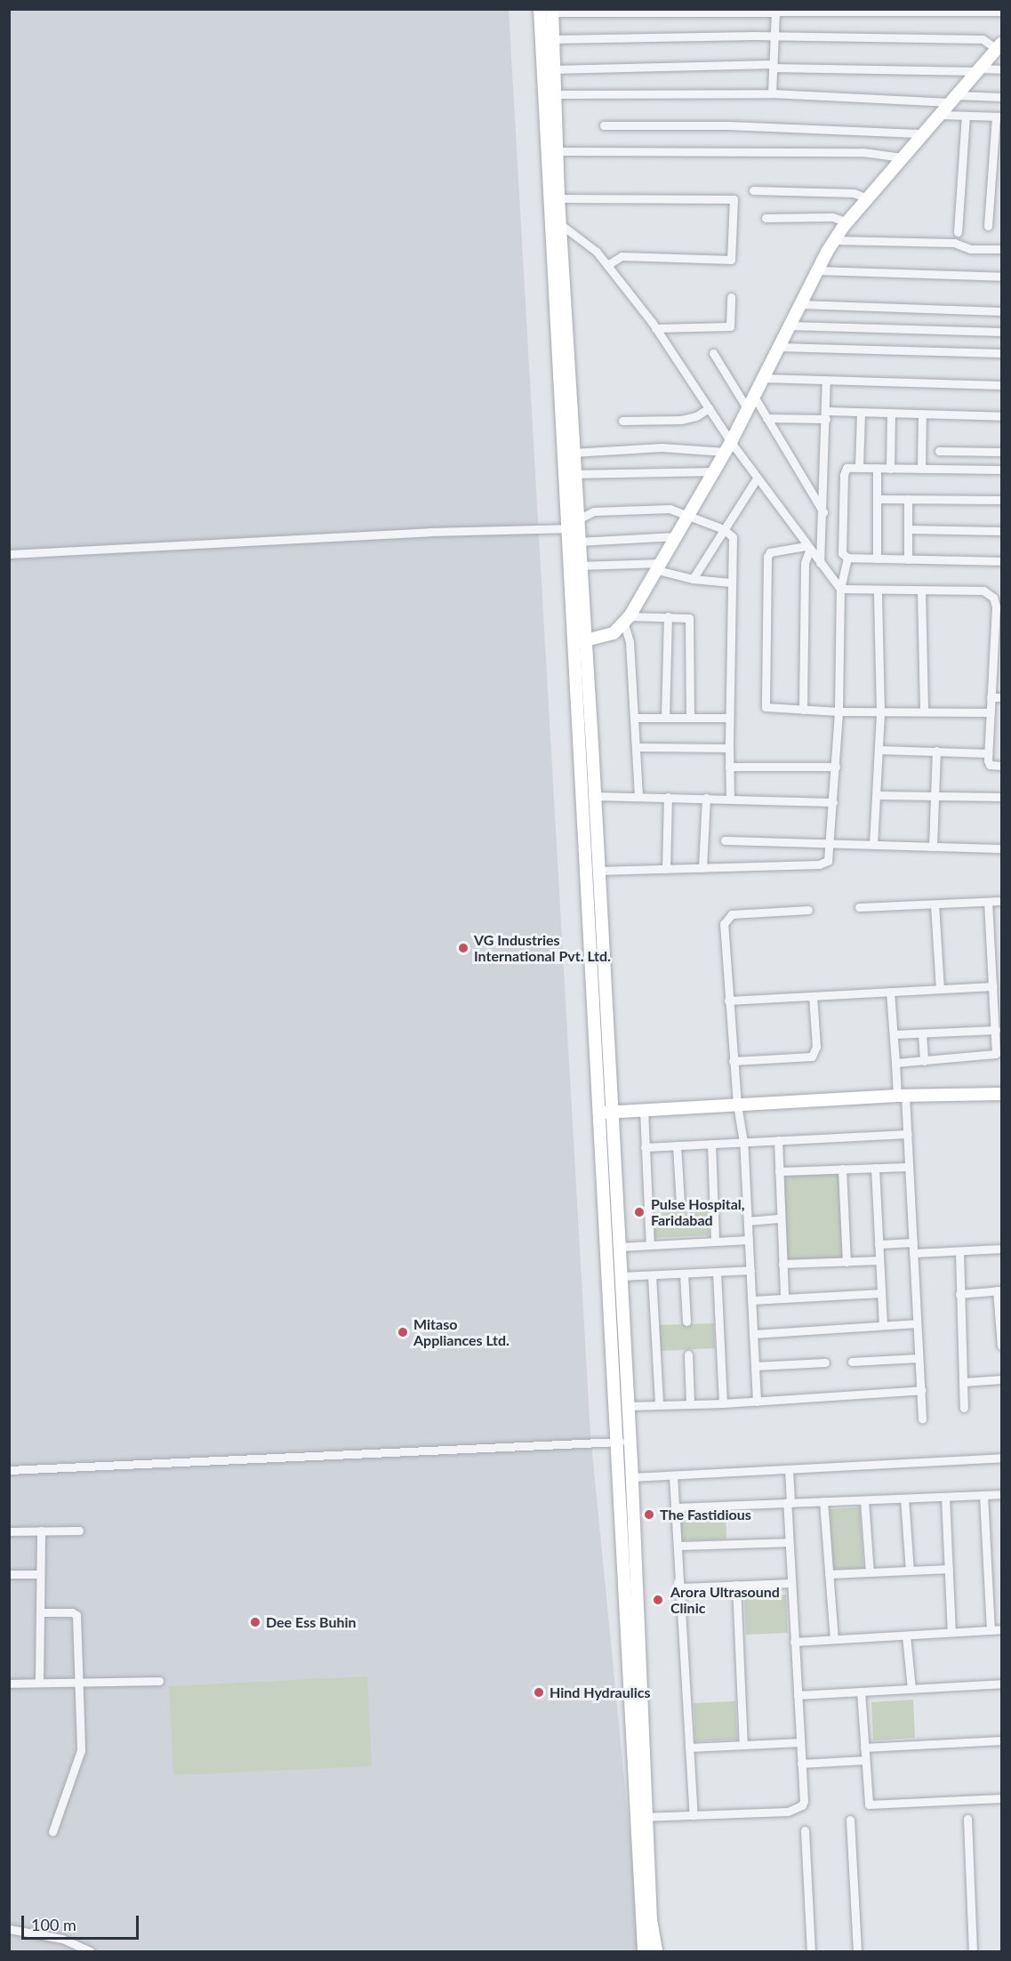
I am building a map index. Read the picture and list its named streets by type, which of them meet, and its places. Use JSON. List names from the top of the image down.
{
  "places": [
    "VG Industries International Pvt. Ltd.",
    "Pulse Hospital, Faridabad",
    "Mitaso Appliances Ltd.",
    "The Fastidious",
    "Arora Ultrasound Clinic",
    "Dee Ess Buhin",
    "Hind Hydraulics"
  ],
  "scale_bar": "100 m"
}
